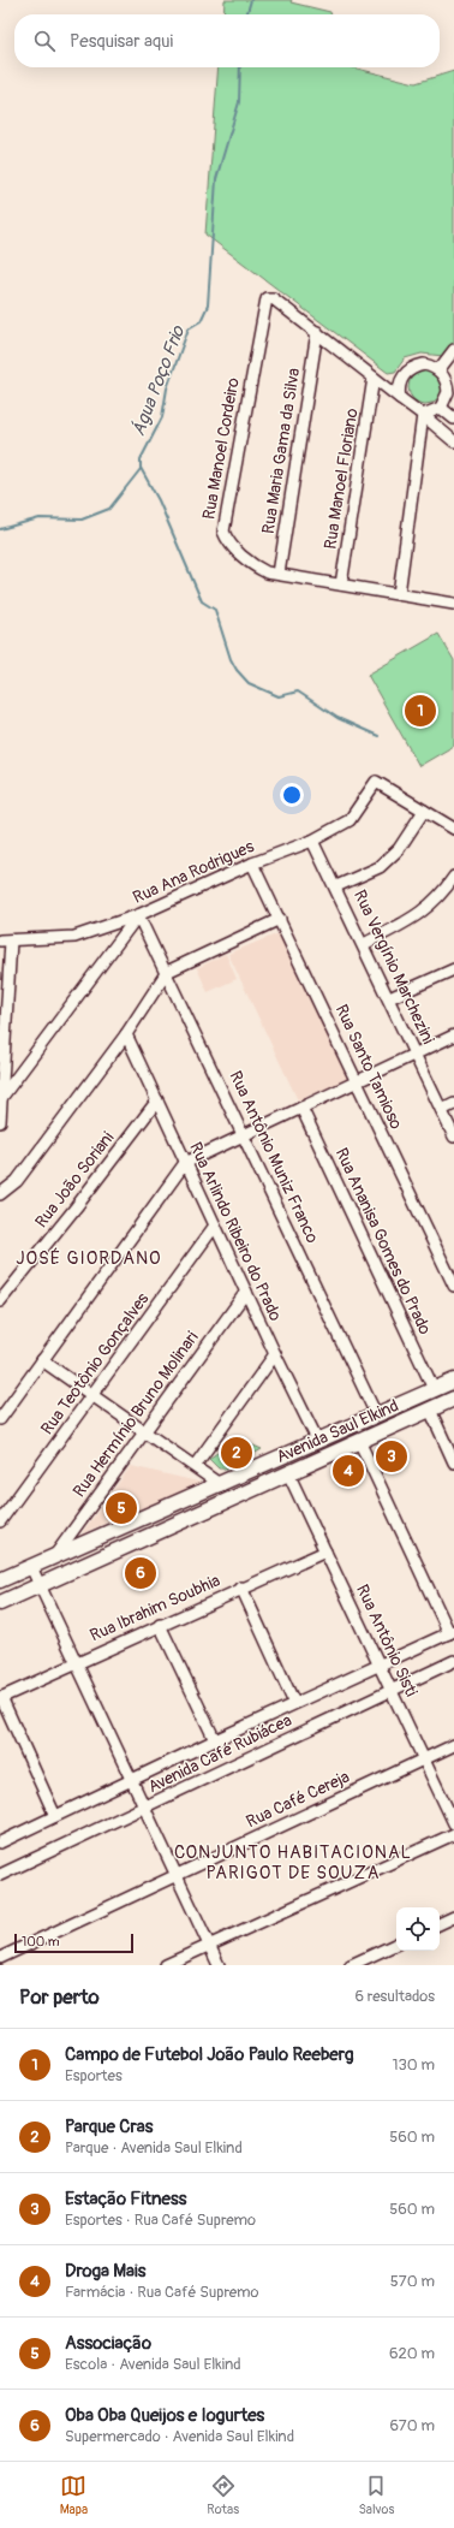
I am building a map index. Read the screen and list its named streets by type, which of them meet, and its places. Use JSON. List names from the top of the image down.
{
  "streets": {
    "main road": ["Avenida Saul Elkind"],
    "street": [
      "Rua Manoel Cordeiro",
      "Rua Maria Gama da Silva",
      "Rua Manoel Floriano",
      "Rua Ana Rodrigues",
      "Rua Vergínio Marchezini",
      "Rua Santo Tamioso",
      "Rua Antônio Muniz Franco",
      "Rua João Soriani",
      "Rua Arlindo Ribeiro do Prado",
      "Rua Ananisa Gomes do Prado",
      "Rua Teotônio Gonçalves",
      "Rua Hermínio Bruno Molinari",
      "Rua Ibrahim Soubhia",
      "Rua Antônio Sisti",
      "Avenida Café Rubiácea",
      "Rua Café Cereja"
    ]
  },
  "crossings": [
    ["Rua Manoel Cordeiro", "Rua Maria Gama da Silva"],
    ["Rua Ana Rodrigues", "Rua Vergínio Marchezini"],
    ["Rua Ana Rodrigues", "Rua Santo Tamioso"],
    ["Rua Ana Rodrigues", "Rua Antônio Muniz Franco"],
    ["Rua Antônio Muniz Franco", "Avenida Saul Elkind"],
    ["Rua João Soriani", "Rua Arlindo Ribeiro do Prado"],
    ["Rua Arlindo Ribeiro do Prado", "Rua Teotônio Gonçalves"],
    ["Rua Arlindo Ribeiro do Prado", "Rua Hermínio Bruno Molinari"],
    ["Rua Arlindo Ribeiro do Prado", "Avenida Saul Elkind"],
    ["Rua Ananisa Gomes do Prado", "Avenida Saul Elkind"],
    ["Rua Hermínio Bruno Molinari", "Avenida Saul Elkind"],
    ["Avenida Saul Elkind", "Rua Antônio Sisti"],
    ["Rua Ibrahim Soubhia", "Rua Antônio Sisti"],
    ["Rua Antônio Sisti", "Avenida Café Rubiácea"],
    ["Rua Antônio Sisti", "Rua Café Cereja"]
  ],
  "districts": ["JOSÉ GIORDANO", "CONJUNTO HABITACIONAL PARIGOT DE SOUZA"],
  "water": ["Água Poço Frio"],
  "scale_bar": "100 m",
  "page": {
    "search": "Pesquisar aqui",
    "pins": [
      "1",
      "2",
      "3",
      "4",
      "5",
      "6"
    ],
    "scale": "100 m",
    "heading": ["Por perto", "6 resultados"],
    "list": [
      {
        "mark": "1",
        "name": "Campo de Futebol João Paulo Reeberg",
        "note": "Esportes",
        "value": "130 m"
      },
      {
        "mark": "2",
        "name": "Parque Cras",
        "note": "Parque · Avenida Saul Elkind",
        "value": "560 m"
      },
      {
        "mark": "3",
        "name": "Estação Fitness",
        "note": "Esportes · Rua Café Supremo",
        "value": "560 m"
      },
      {
        "mark": "4",
        "name": "Droga Mais",
        "note": "Farmácia · Rua Café Supremo",
        "value": "570 m"
      },
      {
        "mark": "5",
        "name": "Associação",
        "note": "Escola · Avenida Saul Elkind",
        "value": "620 m"
      },
      {
        "mark": "6",
        "name": "Oba Oba Queijos e Iogurtes",
        "note": "Supermercado · Avenida Saul Elkind",
        "value": "670 m"
      }
    ],
    "nav": ["Mapa", "Rotas", "Salvos"]
  }
}
